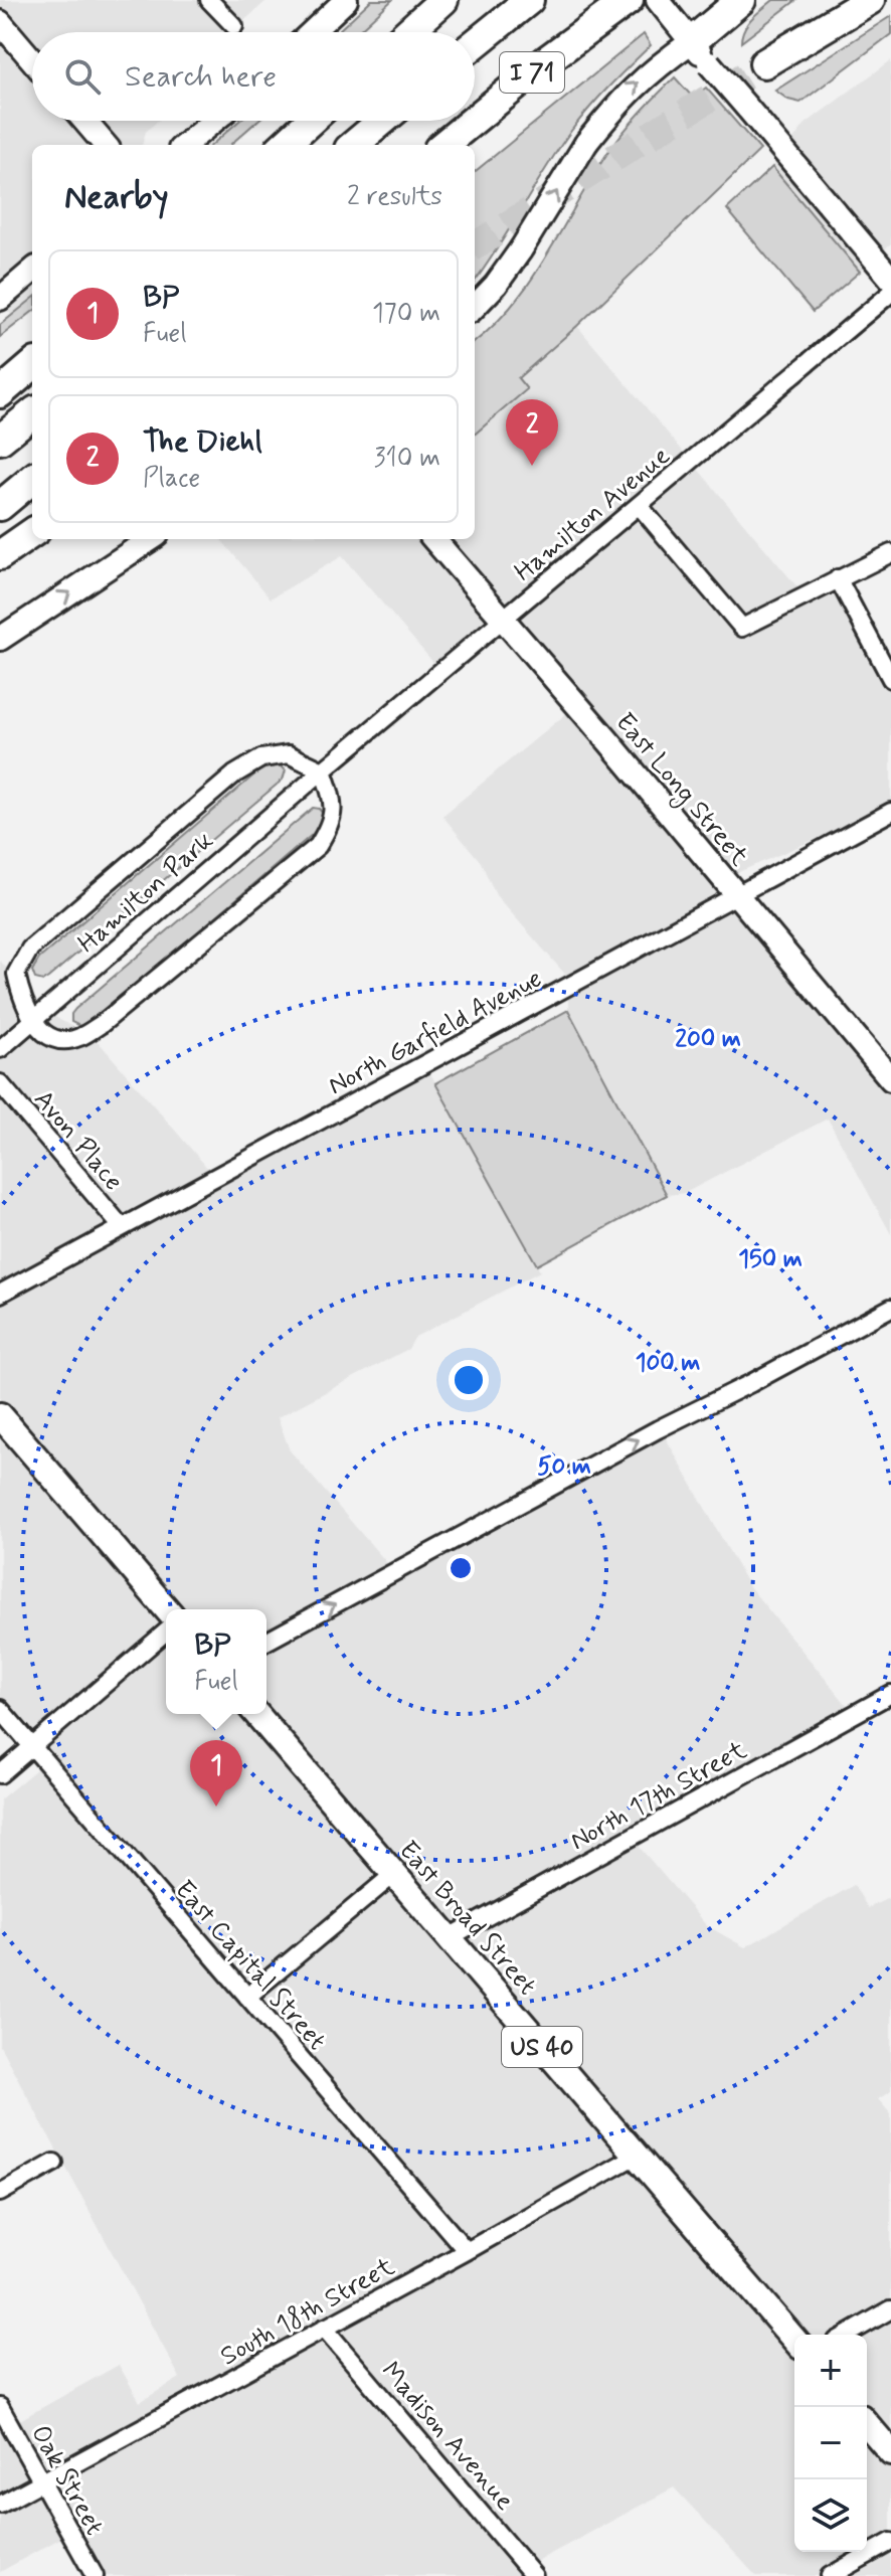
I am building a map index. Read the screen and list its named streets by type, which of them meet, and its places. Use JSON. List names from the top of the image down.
{
  "streets": {
    "highway": ["I 71"],
    "main road": ["East Broad Street", "US 40"],
    "street": [
      "Hamilton Avenue",
      "East Long Street",
      "Hamilton Park",
      "North Garfield Avenue",
      "Avon Place",
      "North 17th Street",
      "East Capital Street",
      "South 18th Street",
      "Madison Avenue",
      "Oak Street"
    ]
  },
  "crossings": [
    ["Hamilton Avenue", "East Long Street"],
    ["Hamilton Avenue", "Hamilton Park"],
    ["East Long Street", "North Garfield Avenue"],
    ["North Garfield Avenue", "Avon Place"],
    ["North 17th Street", "East Broad Street"],
    ["East Broad Street", "South 18th Street"],
    ["East Capital Street", "South 18th Street"],
    ["South 18th Street", "Madison Avenue"],
    ["South 18th Street", "Oak Street"]
  ],
  "page": {
    "search": "Search here",
    "heading": ["Nearby", "2 results"],
    "list": [
      {
        "mark": "1",
        "name": "BP",
        "note": "Fuel",
        "value": "170 m"
      },
      {
        "mark": "2",
        "name": "The Diehl",
        "note": "Place",
        "value": "310 m"
      }
    ],
    "pins": ["2", "1"],
    "popup": ["BP", "Fuel"],
    "map_buttons": ["+", "−"]
  },
  "rings": [
    "200 m",
    "150 m",
    "100 m",
    "50 m"
  ]
}
